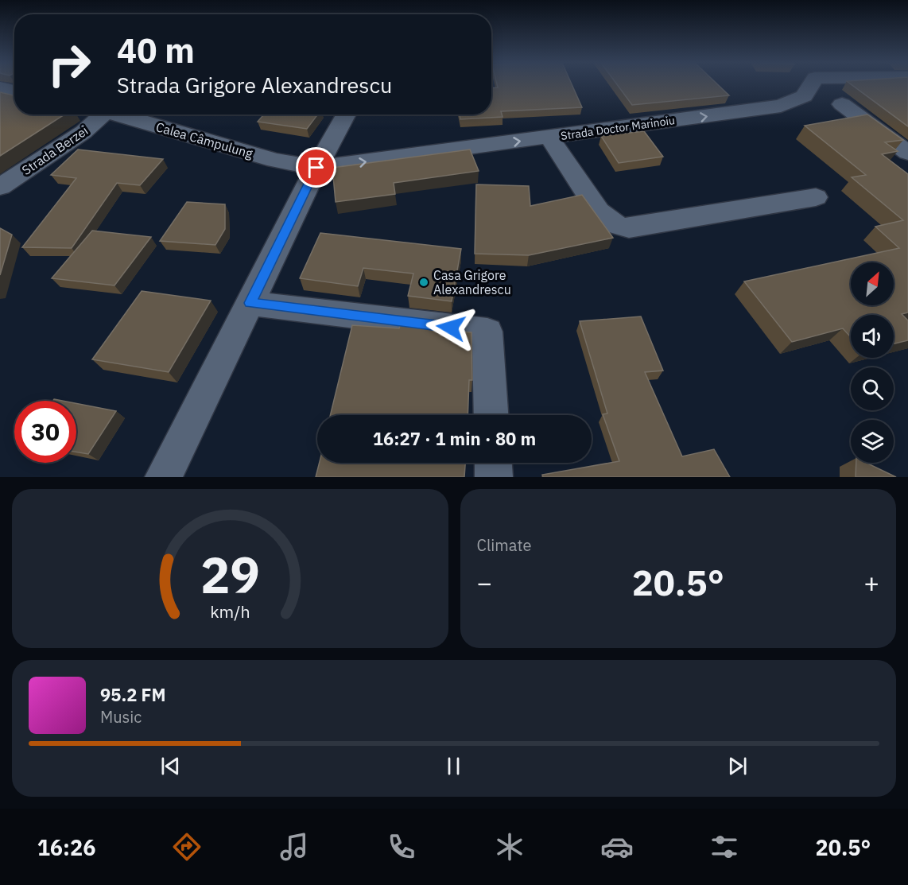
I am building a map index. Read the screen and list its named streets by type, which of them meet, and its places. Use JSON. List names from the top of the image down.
{
  "streets": {
    "street": ["Strada Doctor Marinoiu", "Calea Câmpulung", "Strada Berzei"]
  },
  "crossings": [
    ["Strada Doctor Marinoiu", "Calea Câmpulung"]
  ],
  "one_way": ["Strada Doctor Marinoiu"],
  "places": ["Casa Grigore Alexandrescu"],
  "north": "top right",
  "page": {
    "turn": ["40 m", "Strada Grigore Alexandrescu"],
    "limit": "30",
    "trip": "16:27 · 1 min · 80 m",
    "tile": "Climate",
    "heat": ["−", "20.5°", "+"],
    "song": ["95.2 FM", "Music"],
    "tabs": ["16:26", "20.5°"],
    "gauge": ["29", "km/h"]
  }
}
